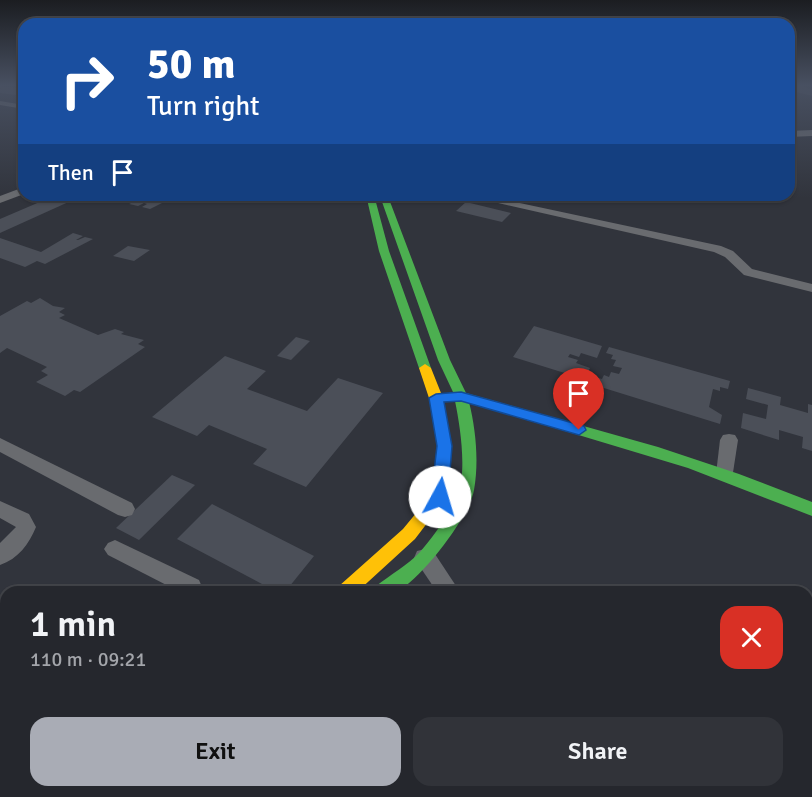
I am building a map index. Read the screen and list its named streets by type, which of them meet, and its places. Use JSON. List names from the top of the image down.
{
  "page": {
    "turn": ["50 m", "Turn right"],
    "then": "Then",
    "heading": ["1 min", "110 m · 09:21"],
    "buttons": ["Exit", "Share"]
  }
}
